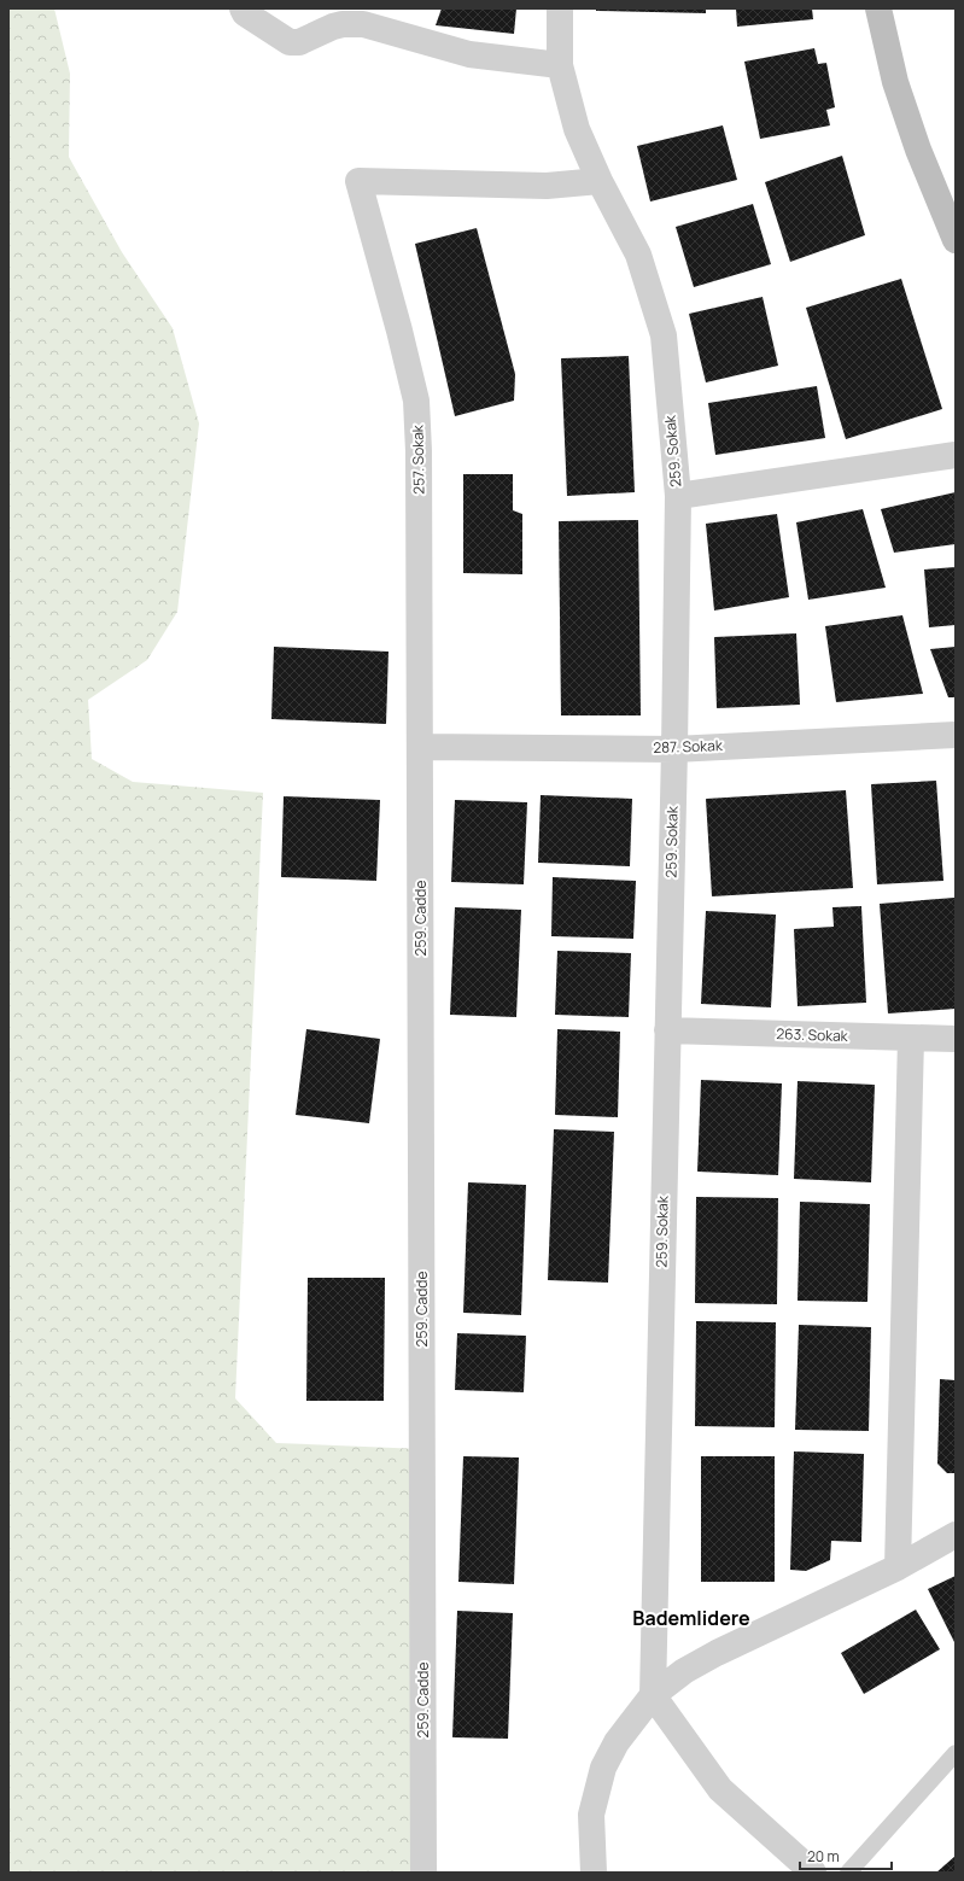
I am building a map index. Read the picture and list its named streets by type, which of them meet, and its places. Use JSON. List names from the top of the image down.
{
  "streets": {
    "street": [
      "259. Sokak",
      "257. Sokak",
      "287. Sokak",
      "259. Cadde",
      "263. Sokak"
    ]
  },
  "crossings": [
    ["259. Sokak", "257. Sokak"],
    ["259. Sokak", "287. Sokak"],
    ["259. Sokak", "263. Sokak"],
    ["257. Sokak", "287. Sokak"],
    ["257. Sokak", "259. Cadde"],
    ["287. Sokak", "259. Cadde"]
  ],
  "districts": ["Bademlidere"],
  "scale_bar": "20 m"
}
